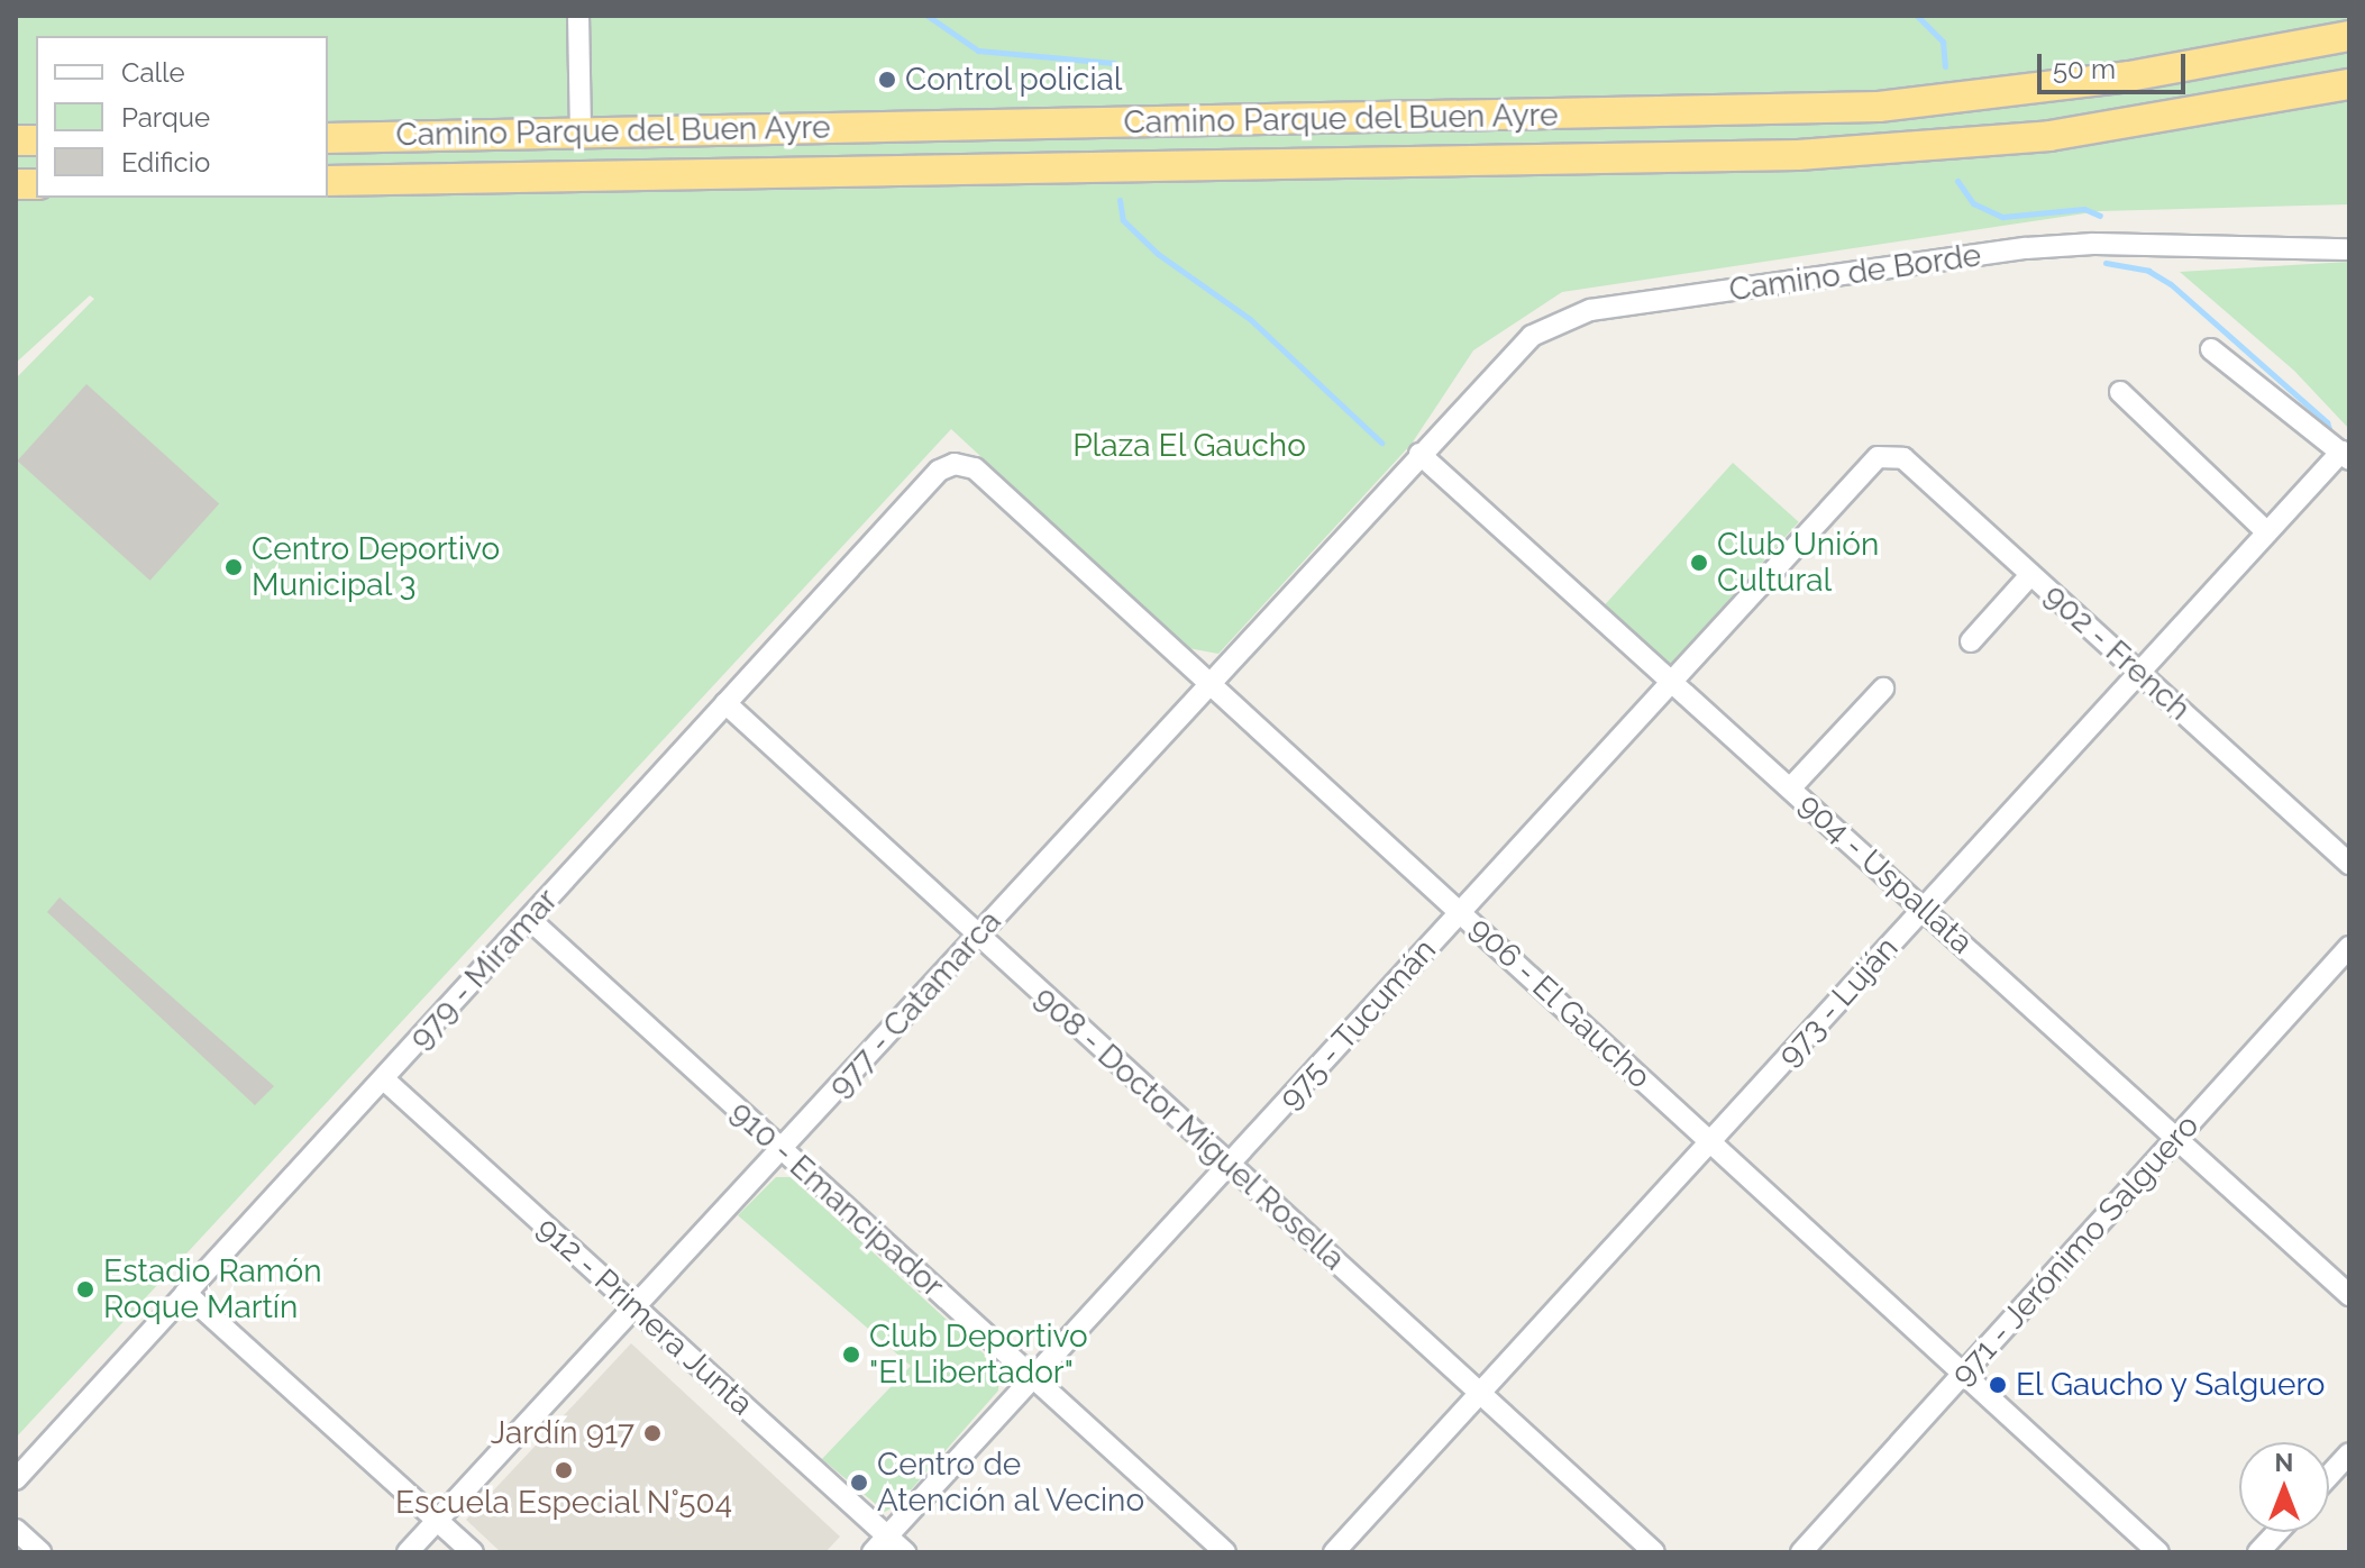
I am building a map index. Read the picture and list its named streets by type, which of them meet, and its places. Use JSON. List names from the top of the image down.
{
  "streets": {
    "highway": ["Camino Parque del Buen Ayre"],
    "street": [
      "Camino de Borde",
      "902 - French",
      "904 - Uspallata",
      "979 - Miramar",
      "973 - Luján",
      "906 - El Gaucho",
      "977 - Catamarca",
      "975 - Tucumán",
      "908 - Doctor Miguel Rosella",
      "910 - Emancipador",
      "971 - Jerónimo Salguero",
      "912 - Primera Junta"
    ]
  },
  "crossings": [
    ["Camino de Borde", "904 - Uspallata"],
    ["Camino de Borde", "977 - Catamarca"],
    ["902 - French", "973 - Luján"],
    ["902 - French", "975 - Tucumán"],
    ["904 - Uspallata", "973 - Luján"],
    ["904 - Uspallata", "977 - Catamarca"],
    ["904 - Uspallata", "975 - Tucumán"],
    ["904 - Uspallata", "971 - Jerónimo Salguero"],
    ["979 - Miramar", "906 - El Gaucho"],
    ["979 - Miramar", "908 - Doctor Miguel Rosella"],
    ["979 - Miramar", "910 - Emancipador"],
    ["979 - Miramar", "912 - Primera Junta"],
    ["973 - Luján", "906 - El Gaucho"],
    ["973 - Luján", "908 - Doctor Miguel Rosella"],
    ["906 - El Gaucho", "977 - Catamarca"],
    ["906 - El Gaucho", "975 - Tucumán"],
    ["906 - El Gaucho", "971 - Jerónimo Salguero"],
    ["977 - Catamarca", "908 - Doctor Miguel Rosella"],
    ["977 - Catamarca", "910 - Emancipador"],
    ["977 - Catamarca", "912 - Primera Junta"],
    ["975 - Tucumán", "908 - Doctor Miguel Rosella"],
    ["975 - Tucumán", "910 - Emancipador"],
    ["975 - Tucumán", "912 - Primera Junta"]
  ],
  "parks": ["Plaza El Gaucho"],
  "places": [
    "Control policial",
    "Club Unión Cultural",
    "Centro Deportivo Municipal 3",
    "Estadio Ramón Roque Martín",
    "Club Deportivo \"El Libertador\"",
    "El Gaucho y Salguero",
    "Jardín 917",
    "Escuela Especial N°504",
    "Centro de Atención al Vecino"
  ],
  "legend": ["Calle", "Parque", "Edificio"],
  "scale_bar": "50 m",
  "north": "top"
}
